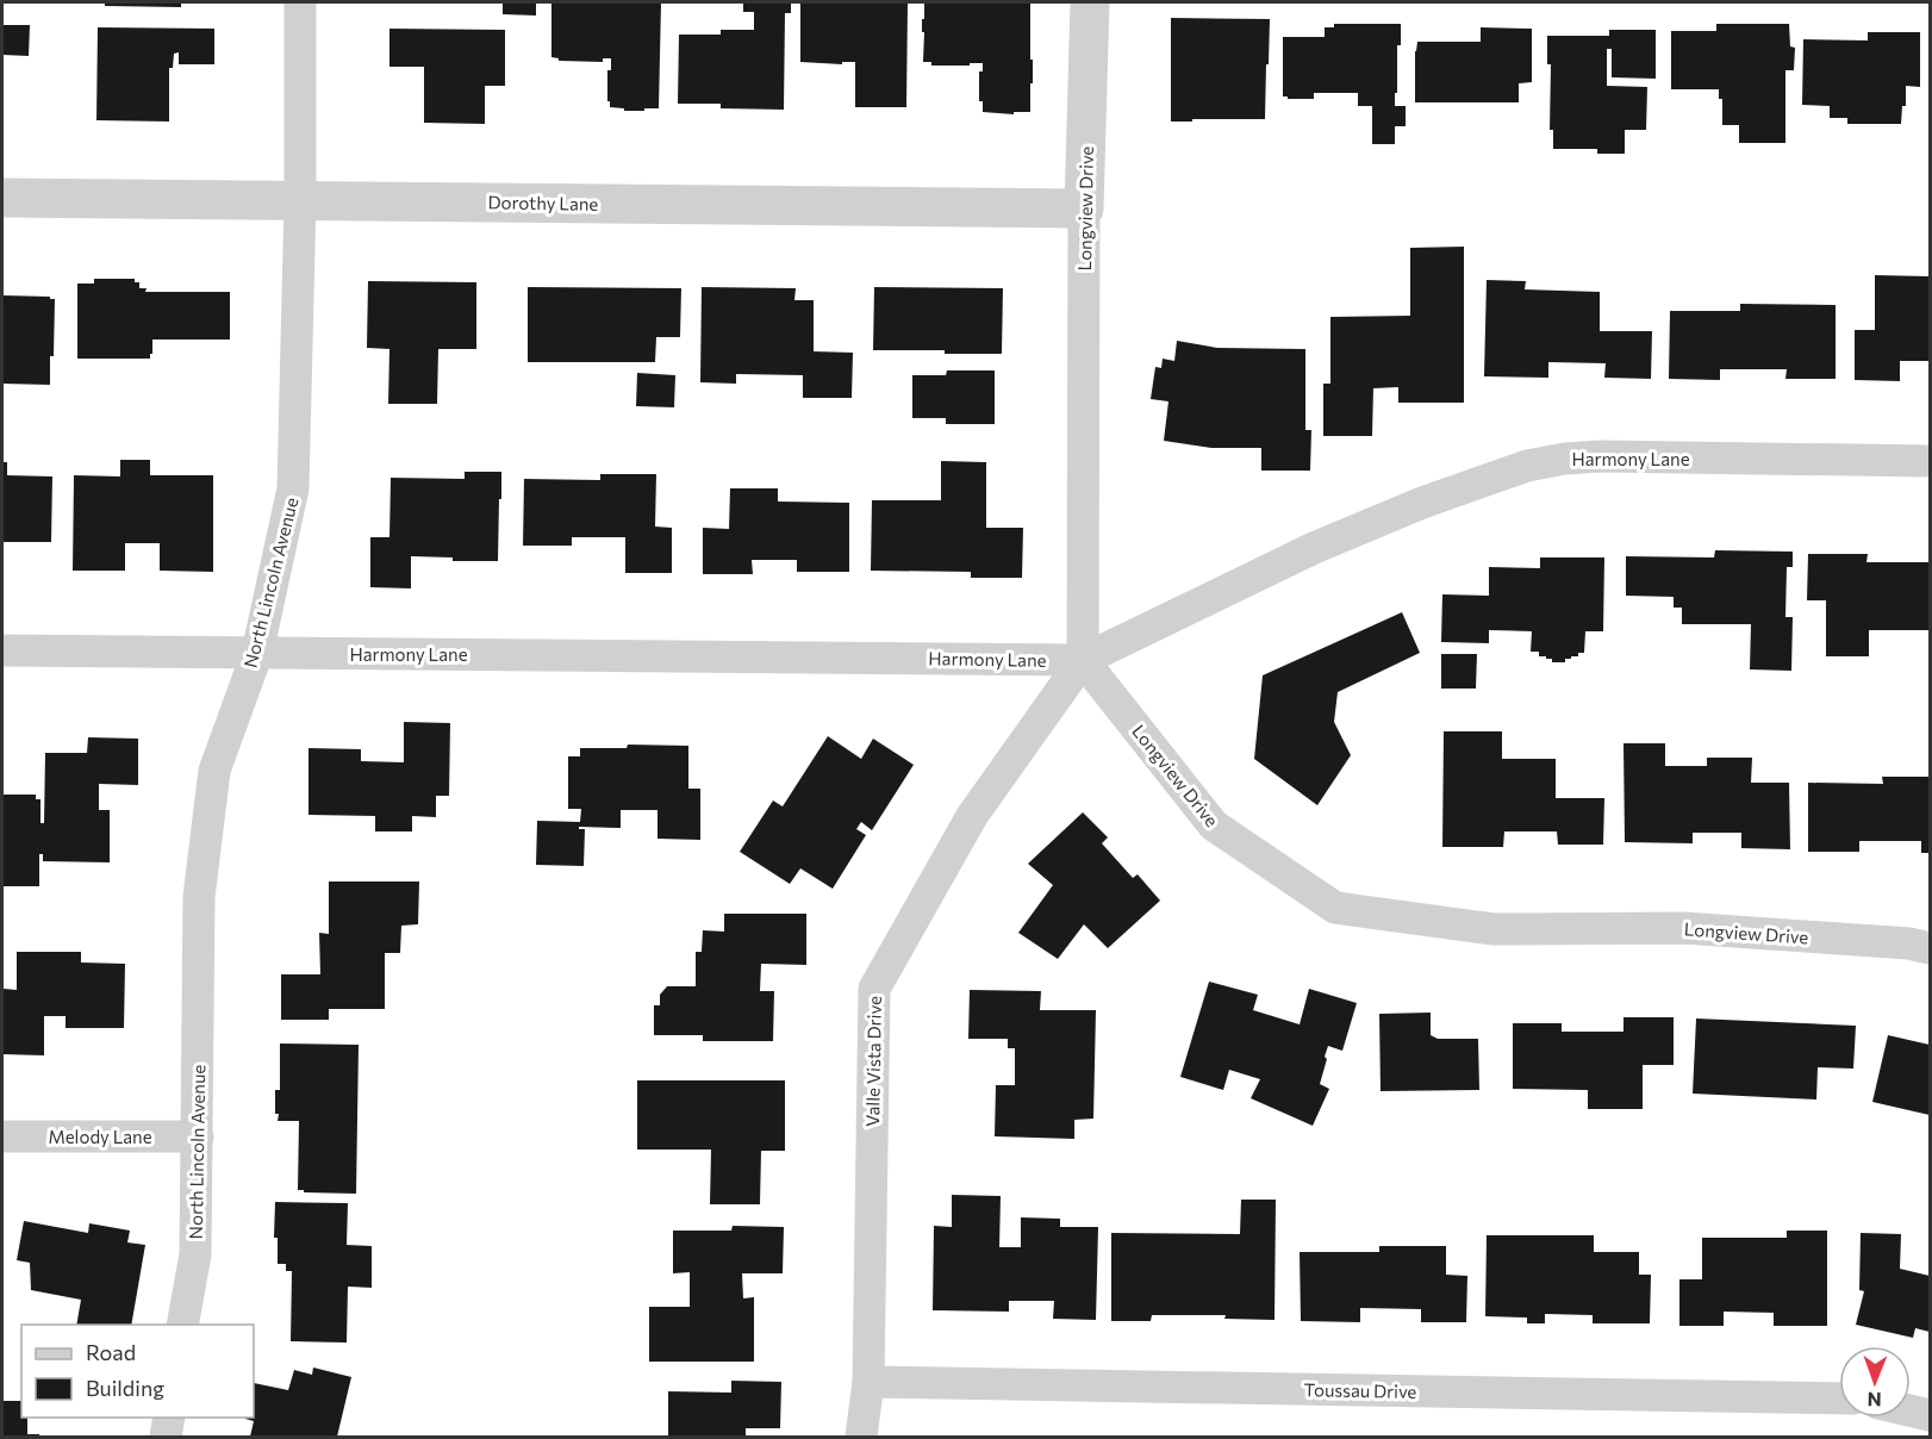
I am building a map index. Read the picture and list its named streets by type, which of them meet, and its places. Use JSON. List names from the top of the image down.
{
  "streets": {
    "street": [
      "Dorothy Lane",
      "Longview Drive",
      "Harmony Lane",
      "North Lincoln Avenue",
      "Valle Vista Drive",
      "Melody Lane",
      "Toussau Drive"
    ]
  },
  "crossings": [
    ["Dorothy Lane", "Longview Drive"],
    ["Dorothy Lane", "North Lincoln Avenue"],
    ["Longview Drive", "Harmony Lane"],
    ["Longview Drive", "Valle Vista Drive"],
    ["Harmony Lane", "North Lincoln Avenue"],
    ["Harmony Lane", "Valle Vista Drive"],
    ["North Lincoln Avenue", "Melody Lane"],
    ["Valle Vista Drive", "Toussau Drive"]
  ],
  "legend": ["Road", "Building"],
  "north": "bottom"
}
